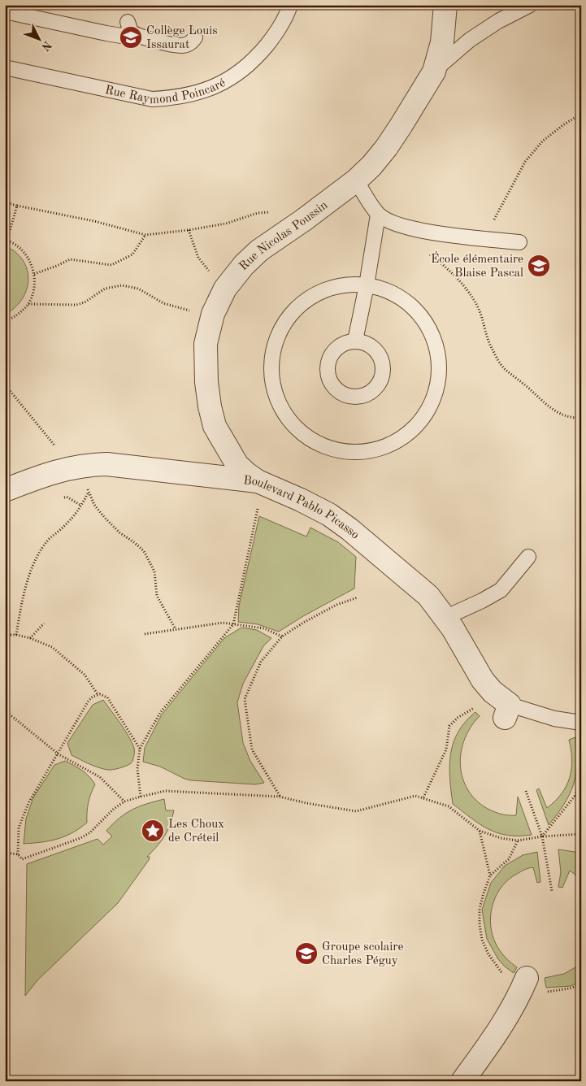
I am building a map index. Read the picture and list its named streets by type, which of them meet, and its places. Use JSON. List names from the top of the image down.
{
  "streets": {
    "street": ["Rue Nicolas Poussin", "Boulevard Pablo Picasso"],
    "lane": ["Rue Raymond Poincaré"]
  },
  "crossings": [
    ["Rue Nicolas Poussin", "Boulevard Pablo Picasso"]
  ],
  "places": {
    "school or university": ["Collège Louis Issaurat", "École élémentaire Blaise Pascal", "Groupe scolaire Charles Péguy"],
    "place": ["Les Choux de Créteil"]
  },
  "north": "bottom right"
}
